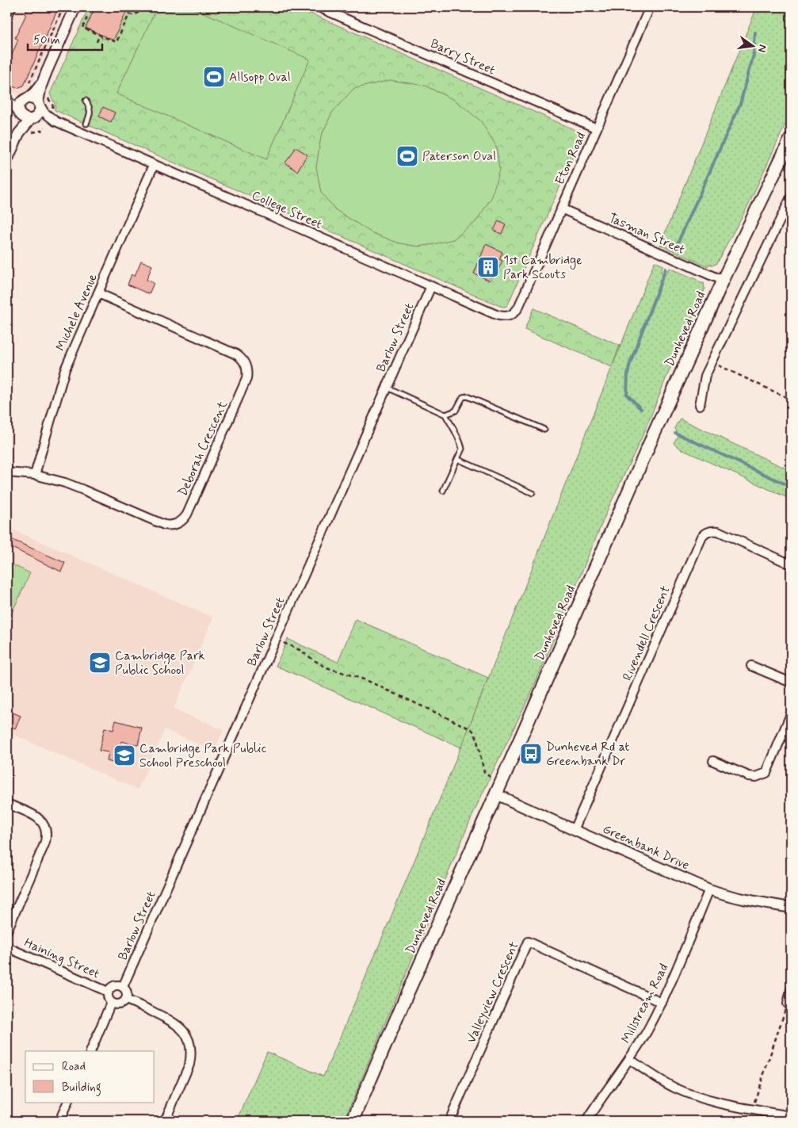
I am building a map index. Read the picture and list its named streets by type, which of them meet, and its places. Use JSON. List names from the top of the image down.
{
  "streets": {
    "main road": ["Dunheved Road"],
    "street": [
      "Barry Street",
      "Eton Road",
      "College Street",
      "Tasman Street",
      "Michele Avenue",
      "Barlow Street",
      "Deborah Crescent",
      "Rivendell Crescent",
      "Greenbank Drive",
      "Haining Street",
      "Valleyview Crescent",
      "Millstream Road"
    ]
  },
  "crossings": [
    ["Barry Street", "Eton Road"],
    ["Eton Road", "College Street"],
    ["Eton Road", "Tasman Street"],
    ["College Street", "Michele Avenue"],
    ["College Street", "Barlow Street"],
    ["Tasman Street", "Dunheved Road"],
    ["Michele Avenue", "Deborah Crescent"],
    ["Dunheved Road", "Greenbank Drive"],
    ["Barlow Street", "Haining Street"],
    ["Rivendell Crescent", "Greenbank Drive"],
    ["Greenbank Drive", "Millstream Road"],
    ["Valleyview Crescent", "Millstream Road"]
  ],
  "places": {
    "sports": ["Allsopp Oval", "Paterson Oval"],
    "building": ["1st Cambridge Park Scouts"],
    "school or university": ["Cambridge Park Public School", "Cambridge Park Public School Preschool"],
    "bus stop": ["Dunheved Rd at Greenbank Dr"]
  },
  "legend": ["Road", "Building"],
  "scale_bar": "50 m",
  "north": "right"
}
